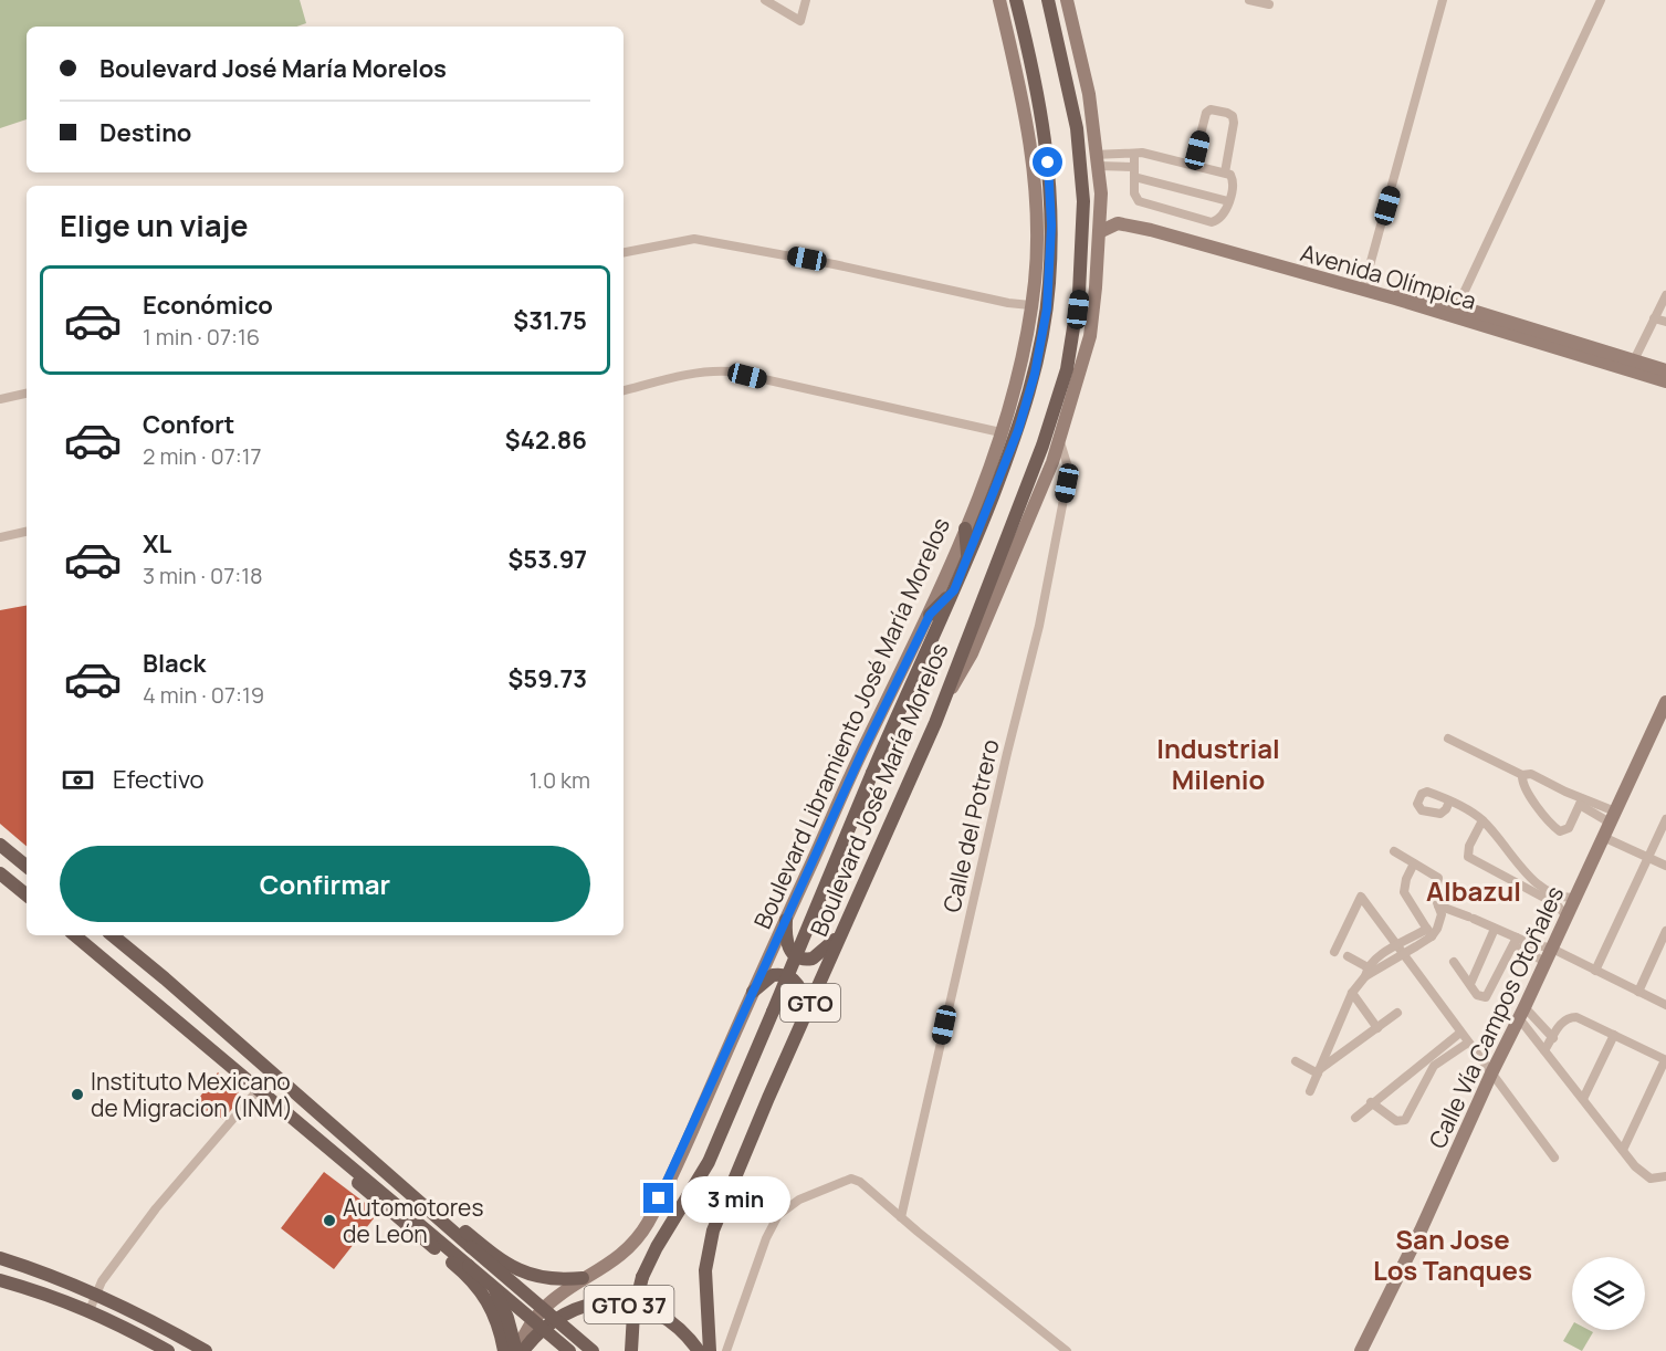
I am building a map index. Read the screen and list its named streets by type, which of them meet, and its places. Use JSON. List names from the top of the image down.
{
  "streets": {
    "main road": ["Boulevard José María Morelos", "GTO", "GTO 37"],
    "street": [
      "Avenida Olímpica",
      "Boulevard Libramiento José María Morelos",
      "Calle del Potrero",
      "Calle Vía Campos Otoñales"
    ]
  },
  "crossings": [
    ["Boulevard José María Morelos", "GTO"]
  ],
  "districts": ["Industrial Milenio", "Albazul", "San Jose Los Tanques"],
  "places": ["Instituto Mexicano de Migracion (INM)", "Automotores de León"],
  "page": {
    "banner": ["Boulevard José María Morelos", "Destino"],
    "heading": "Elige un viaje",
    "list": [
      {
        "name": "Económico",
        "note": "1 min · 07:16",
        "value": "$31.75"
      },
      {
        "name": "Confort",
        "note": "2 min · 07:17",
        "value": "$42.86"
      },
      {
        "name": "XL",
        "note": "3 min · 07:18",
        "value": "$53.97"
      },
      {
        "name": "Black",
        "note": "4 min · 07:19",
        "value": "$59.73"
      }
    ],
    "pay": ["Efectivo", "1.0 km"],
    "buttons": "Confirmar",
    "bubble": "3 min"
  }
}
